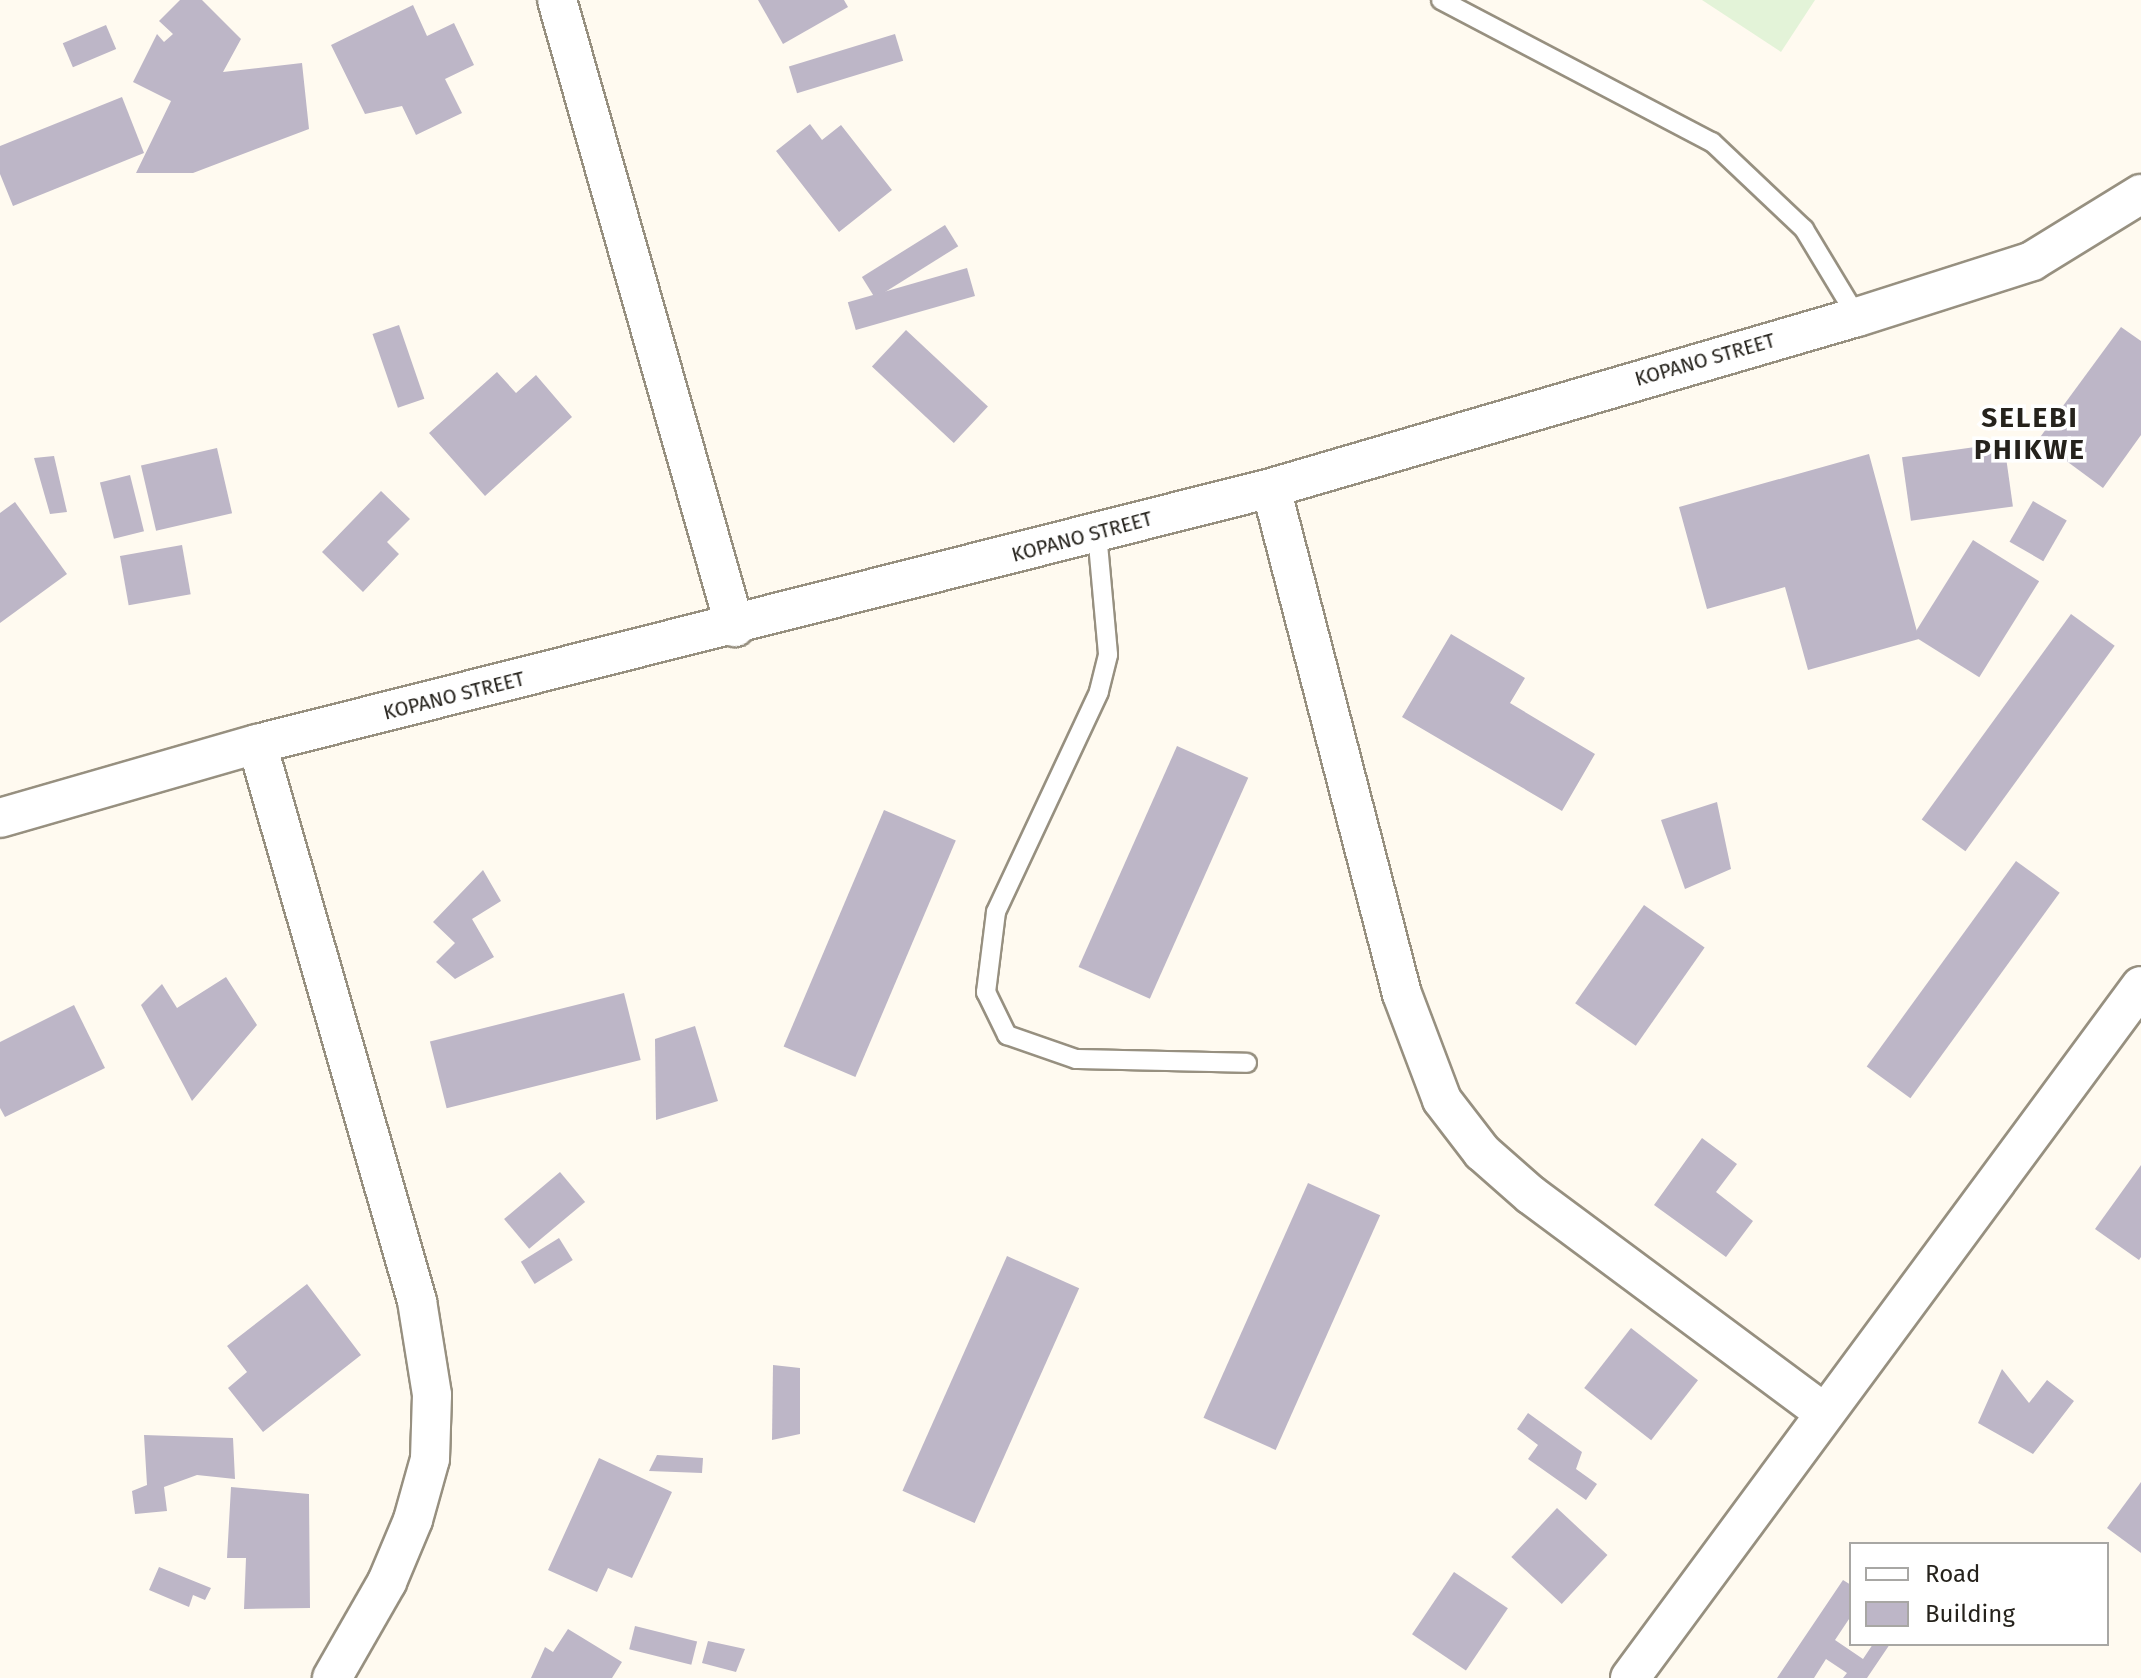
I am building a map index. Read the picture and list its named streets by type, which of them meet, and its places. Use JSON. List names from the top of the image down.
{
  "streets": {
    "street": ["KOPANO STREET"]
  },
  "districts": ["SELEBI PHIKWE"],
  "legend": ["Road", "Building"]
}
